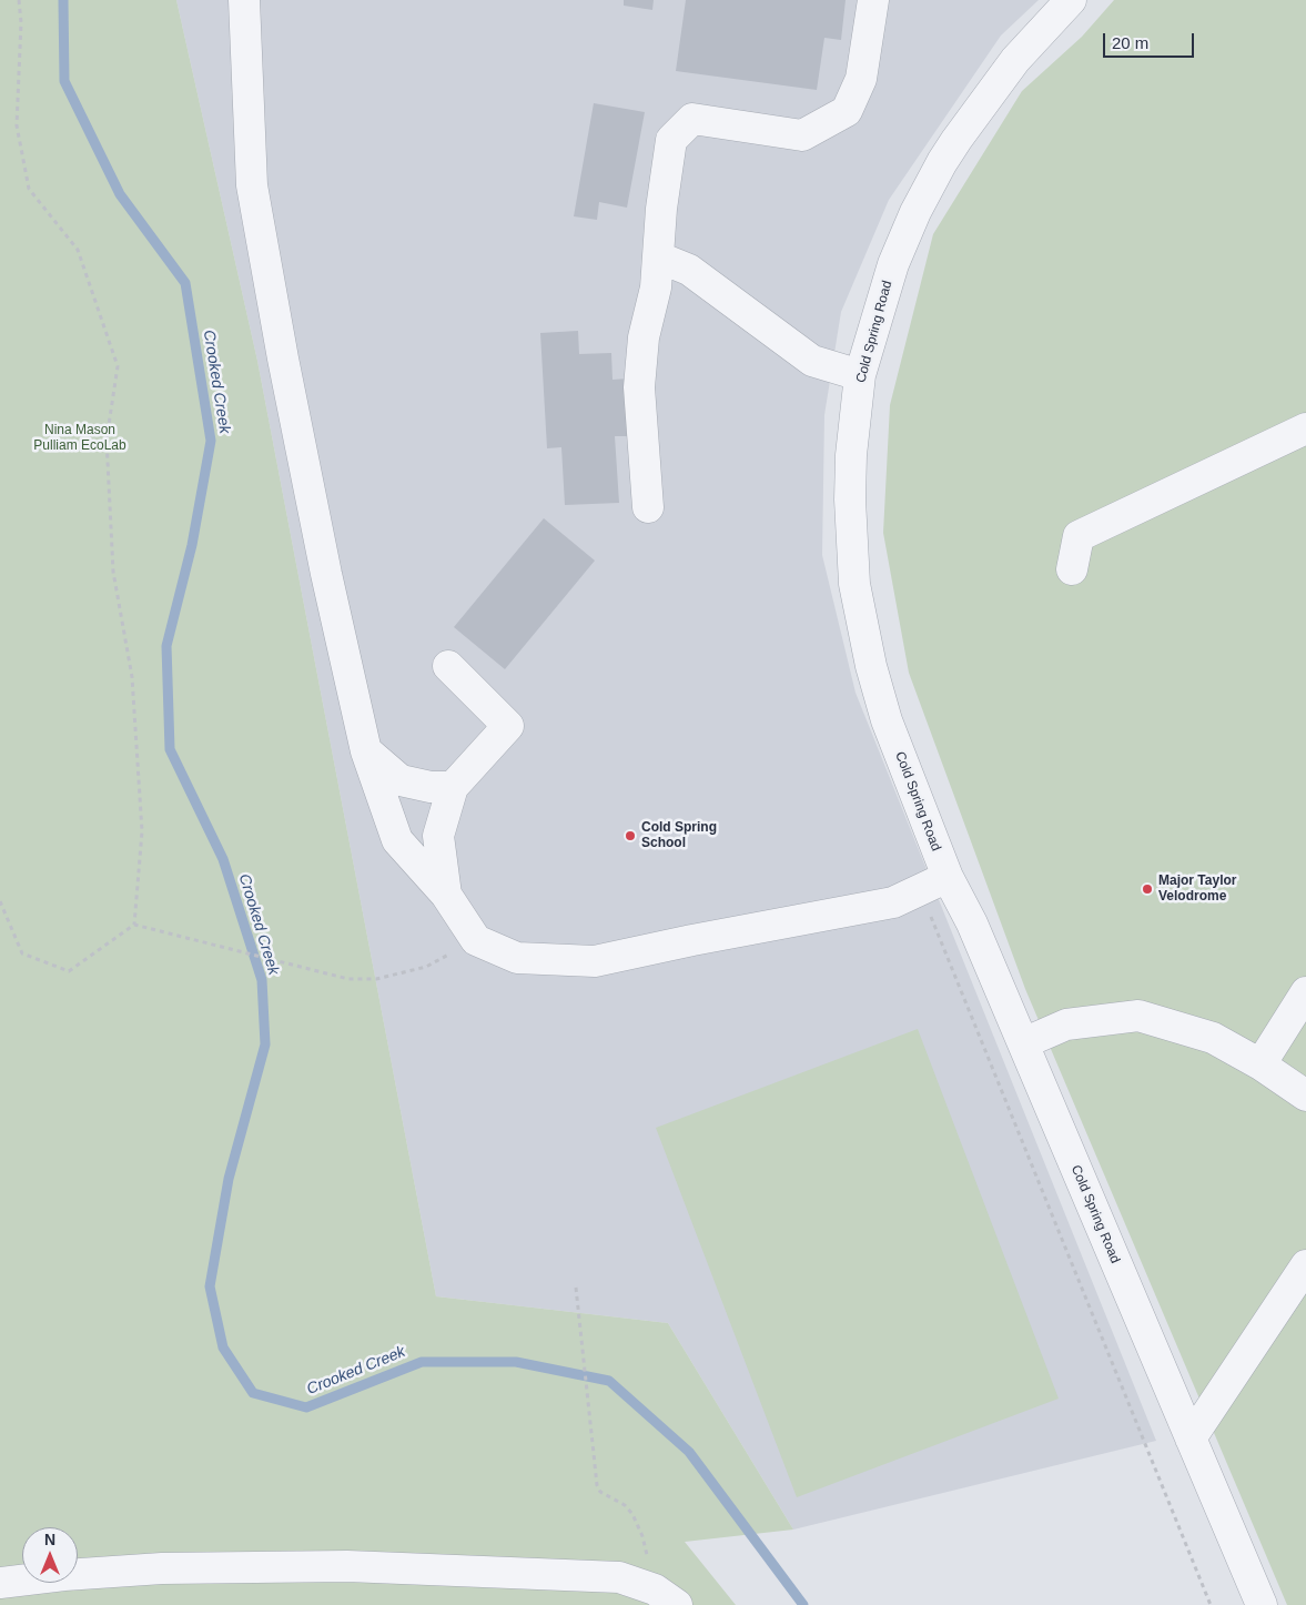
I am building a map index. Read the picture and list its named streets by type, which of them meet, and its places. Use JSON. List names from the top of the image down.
{
  "streets": {
    "street": ["Cold Spring Road"]
  },
  "water": ["Crooked Creek"],
  "parks": ["Nina Mason Pulliam EcoLab"],
  "places": ["Cold Spring School", "Major Taylor Velodrome"],
  "scale_bar": "20 m",
  "north": "top"
}
